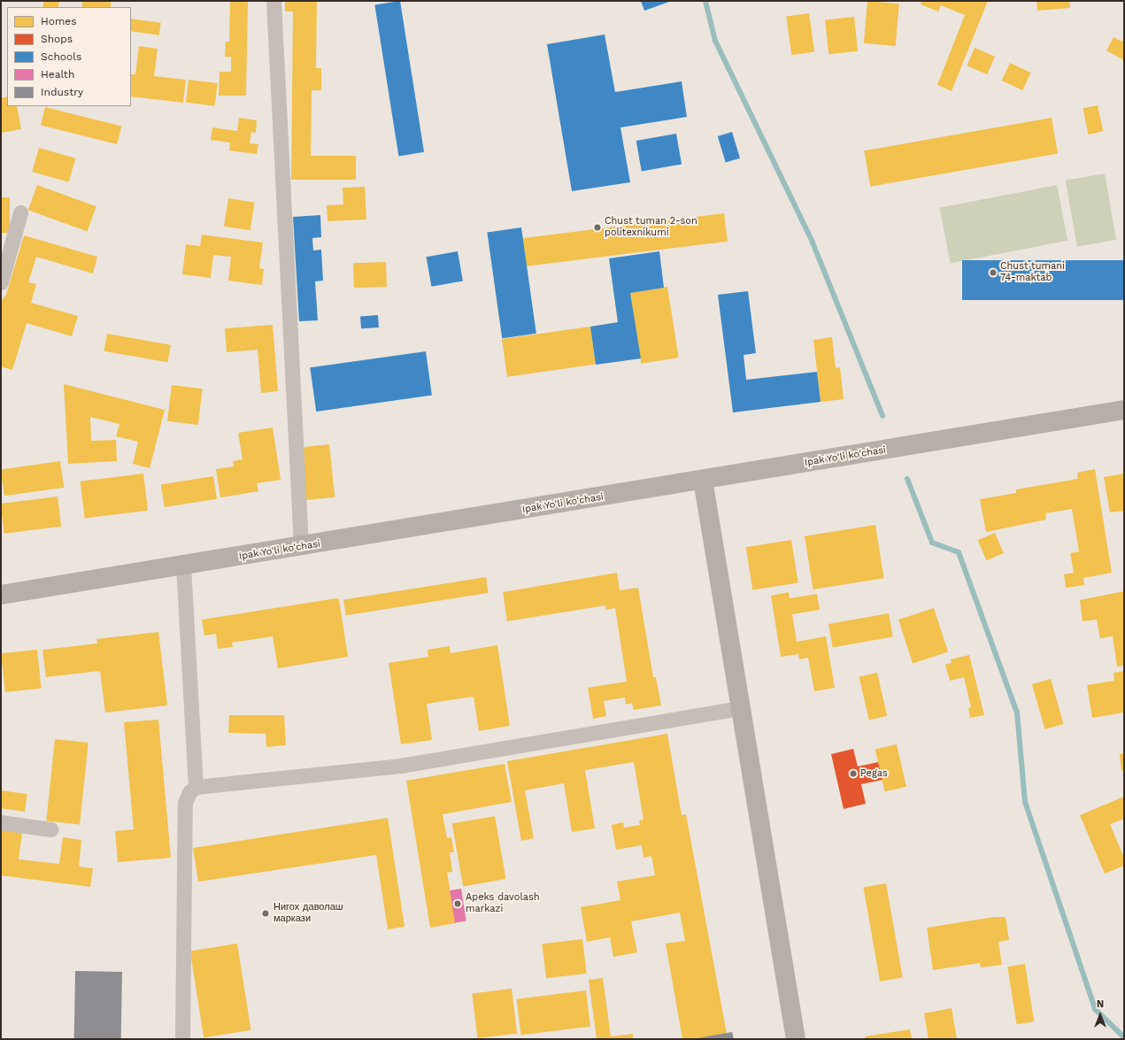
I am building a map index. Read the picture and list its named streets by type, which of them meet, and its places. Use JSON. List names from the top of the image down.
{
  "streets": {
    "main road": ["Ipak Yo'li ko'chasi"]
  },
  "places": [
    "Chust tuman 2-son politexnikumi",
    "Chust tumani 74-maktab",
    "Pegas",
    "Apeks davolash markazi",
    "Нигох даволаш маркази"
  ],
  "legend": [
    "Homes",
    "Shops",
    "Schools",
    "Health",
    "Industry"
  ],
  "north": "top"
}
